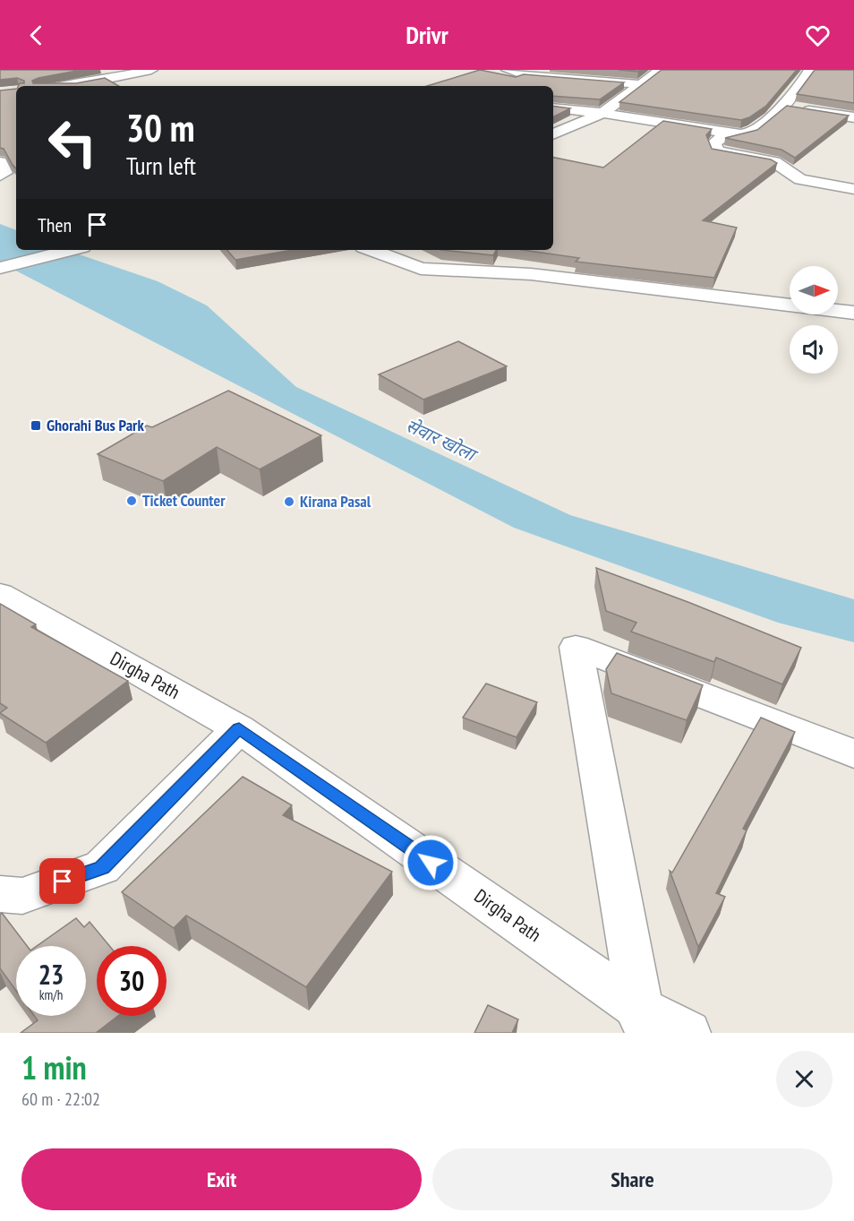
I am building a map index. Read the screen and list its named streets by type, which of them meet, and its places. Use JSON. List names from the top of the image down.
{
  "streets": {
    "street": ["Dirgha Path"]
  },
  "water": ["सेवार खोला"],
  "places": {
    "transit": ["Ghorahi Bus Park"],
    "other": ["Ticket Counter", "Kirana Pasal"]
  },
  "north": "right",
  "page": {
    "header": "Drivr",
    "turn": ["30 m", "Turn left"],
    "then": "Then",
    "speed": "23 km/h",
    "limit": "30",
    "heading": ["1 min", "60 m · 22:02"],
    "buttons": ["Exit", "Share"]
  }
}
